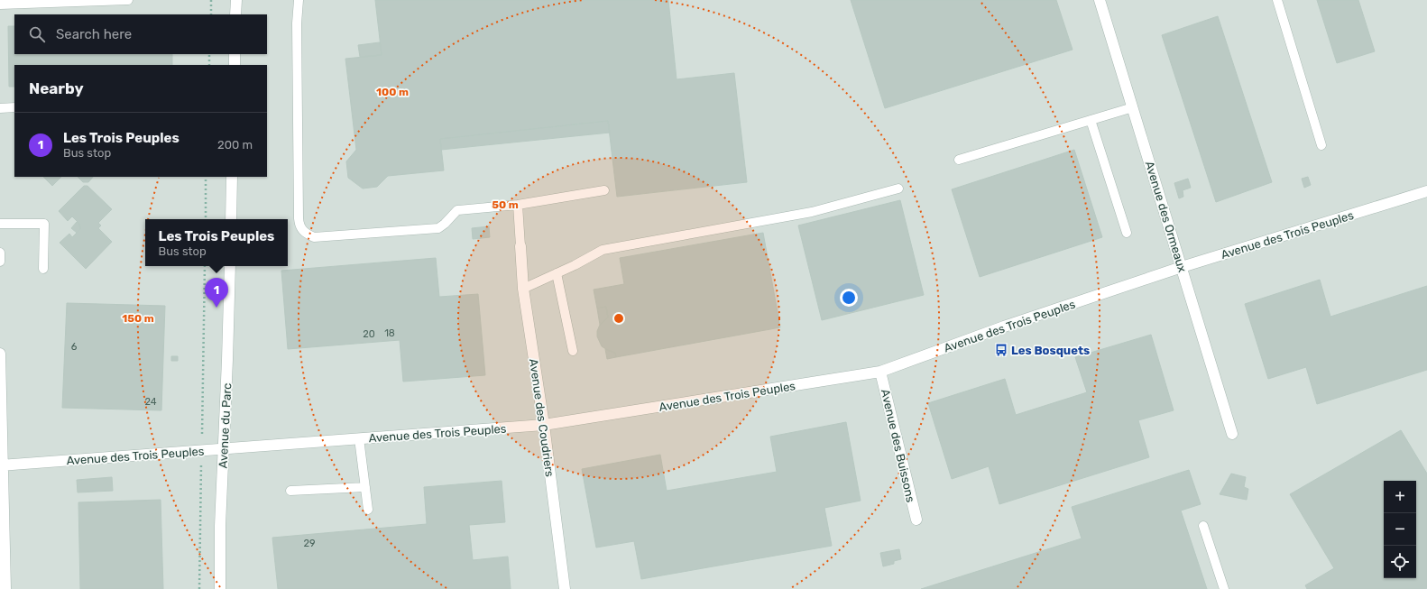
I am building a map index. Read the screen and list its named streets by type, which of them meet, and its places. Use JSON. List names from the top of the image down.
{
  "streets": {
    "street": [
      "Avenue des Ormeaux",
      "Avenue des Trois Peuples",
      "Avenue des Coudriers",
      "Avenue du Parc",
      "Avenue des Buissons"
    ]
  },
  "crossings": [
    ["Avenue des Ormeaux", "Avenue des Trois Peuples"],
    ["Avenue des Trois Peuples", "Avenue des Coudriers"],
    ["Avenue des Trois Peuples", "Avenue du Parc"],
    ["Avenue des Trois Peuples", "Avenue des Buissons"]
  ],
  "places": {
    "bus stop": ["Les Bosquets"]
  },
  "house_numbers": [
    "18",
    "20",
    "6",
    "24",
    "29"
  ],
  "page": {
    "search": "Search here",
    "heading": "Nearby",
    "list": [
      {
        "mark": "1",
        "name": "Les Trois Peuples",
        "note": "Bus stop",
        "value": "200 m"
      }
    ],
    "popup": ["Les Trois Peuples", "Bus stop"],
    "pins": "1",
    "map_buttons": ["+", "−"]
  },
  "rings": ["100 m", "50 m", "150 m"]
}
